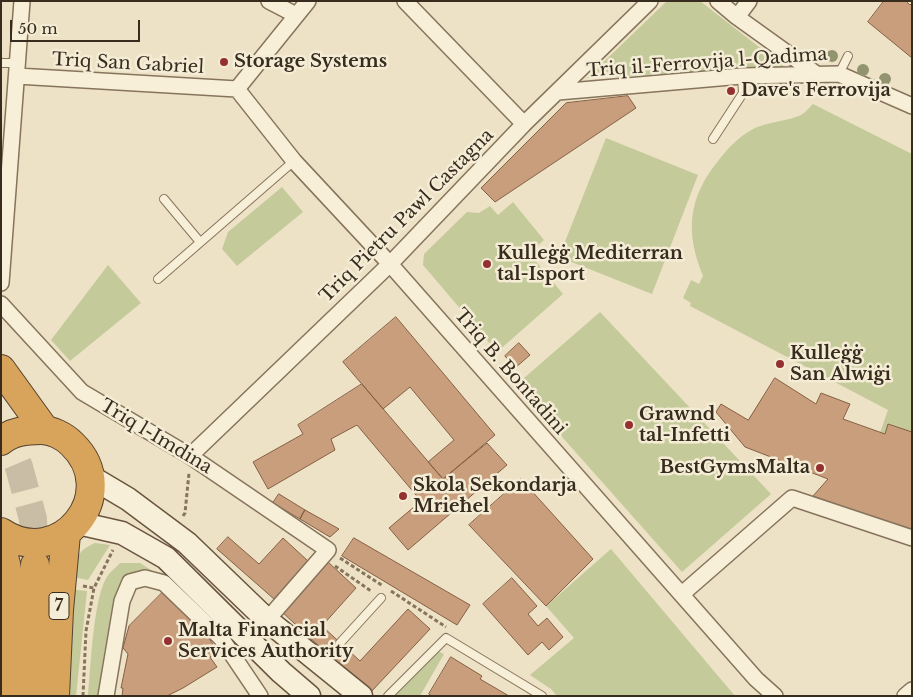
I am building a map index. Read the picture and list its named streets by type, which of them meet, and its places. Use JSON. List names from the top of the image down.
{
  "streets": {
    "highway": ["7"],
    "street": [
      "Triq il-Ferrovija l-Qadima",
      "Triq San Gabriel",
      "Triq Pietru Pawl Castagna",
      "Triq B. Bontadini",
      "Triq l-Imdina"
    ]
  },
  "crossings": [
    ["Triq il-Ferrovija l-Qadima", "Triq Pietru Pawl Castagna"],
    ["Triq San Gabriel", "Triq B. Bontadini"],
    ["Triq Pietru Pawl Castagna", "Triq B. Bontadini"],
    ["Triq Pietru Pawl Castagna", "Triq l-Imdina"]
  ],
  "places": [
    "Storage Systems",
    "Dave's Ferrovija",
    "Kulleġġ Mediterran tal-Isport",
    "Kulleġġ San Alwiġi",
    "Grawnd tal-Infetti",
    "BestGymsMalta",
    "Skola Sekondarja Mrieħel",
    "Malta Financial Services Authority"
  ],
  "scale_bar": "50 m"
}
